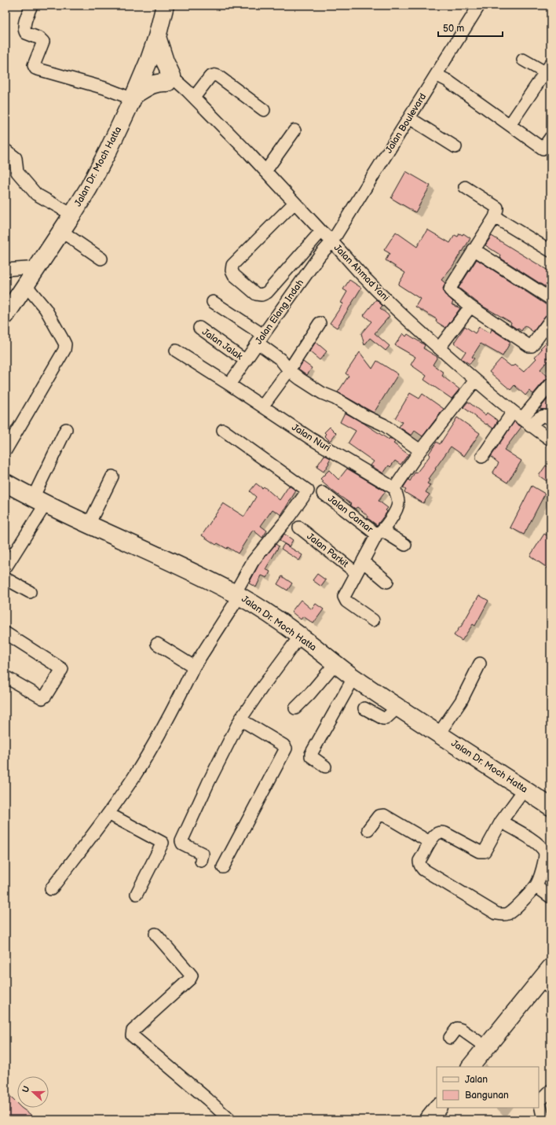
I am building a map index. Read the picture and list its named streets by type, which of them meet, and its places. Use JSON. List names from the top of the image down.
{
  "streets": {
    "highway": ["Jalan Dr. Moch Hatta"],
    "street": [
      "Jalan Boulevard",
      "Jalan Ahmad Yani",
      "Jalan Elang Indah",
      "Jalan Jalak",
      "Jalan Nuri",
      "Jalan Camar",
      "Jalan Parkit"
    ]
  },
  "crossings": [
    ["Jalan Boulevard", "Jalan Ahmad Yani"],
    ["Jalan Boulevard", "Jalan Elang Indah"],
    ["Jalan Dr. Moch Hatta", "Jalan Ahmad Yani"],
    ["Jalan Ahmad Yani", "Jalan Elang Indah"],
    ["Jalan Elang Indah", "Jalan Jalak"],
    ["Jalan Elang Indah", "Jalan Nuri"]
  ],
  "legend": ["Jalan", "Bangunan"],
  "scale_bar": "50 m",
  "north": "left"
}
